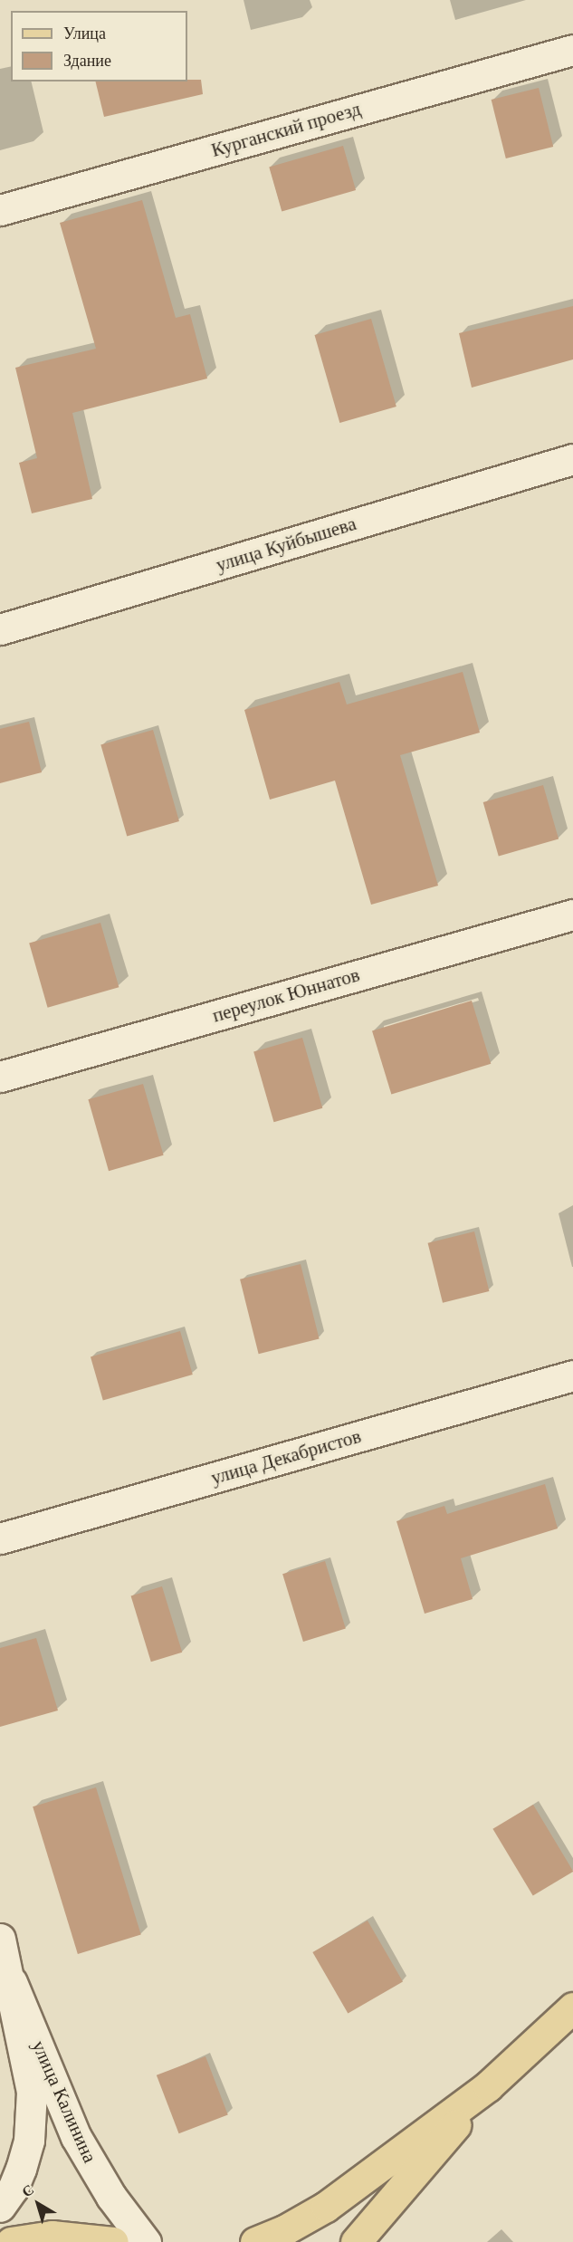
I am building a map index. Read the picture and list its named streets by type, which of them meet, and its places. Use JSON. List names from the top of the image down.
{
  "streets": {
    "street": [
      "Курганский проезд",
      "улица Куйбышева",
      "переулок Юннатов",
      "улица Декабристов",
      "улица Калинина"
    ]
  },
  "legend": ["Улица", "Здание"],
  "north": "top left"
}
